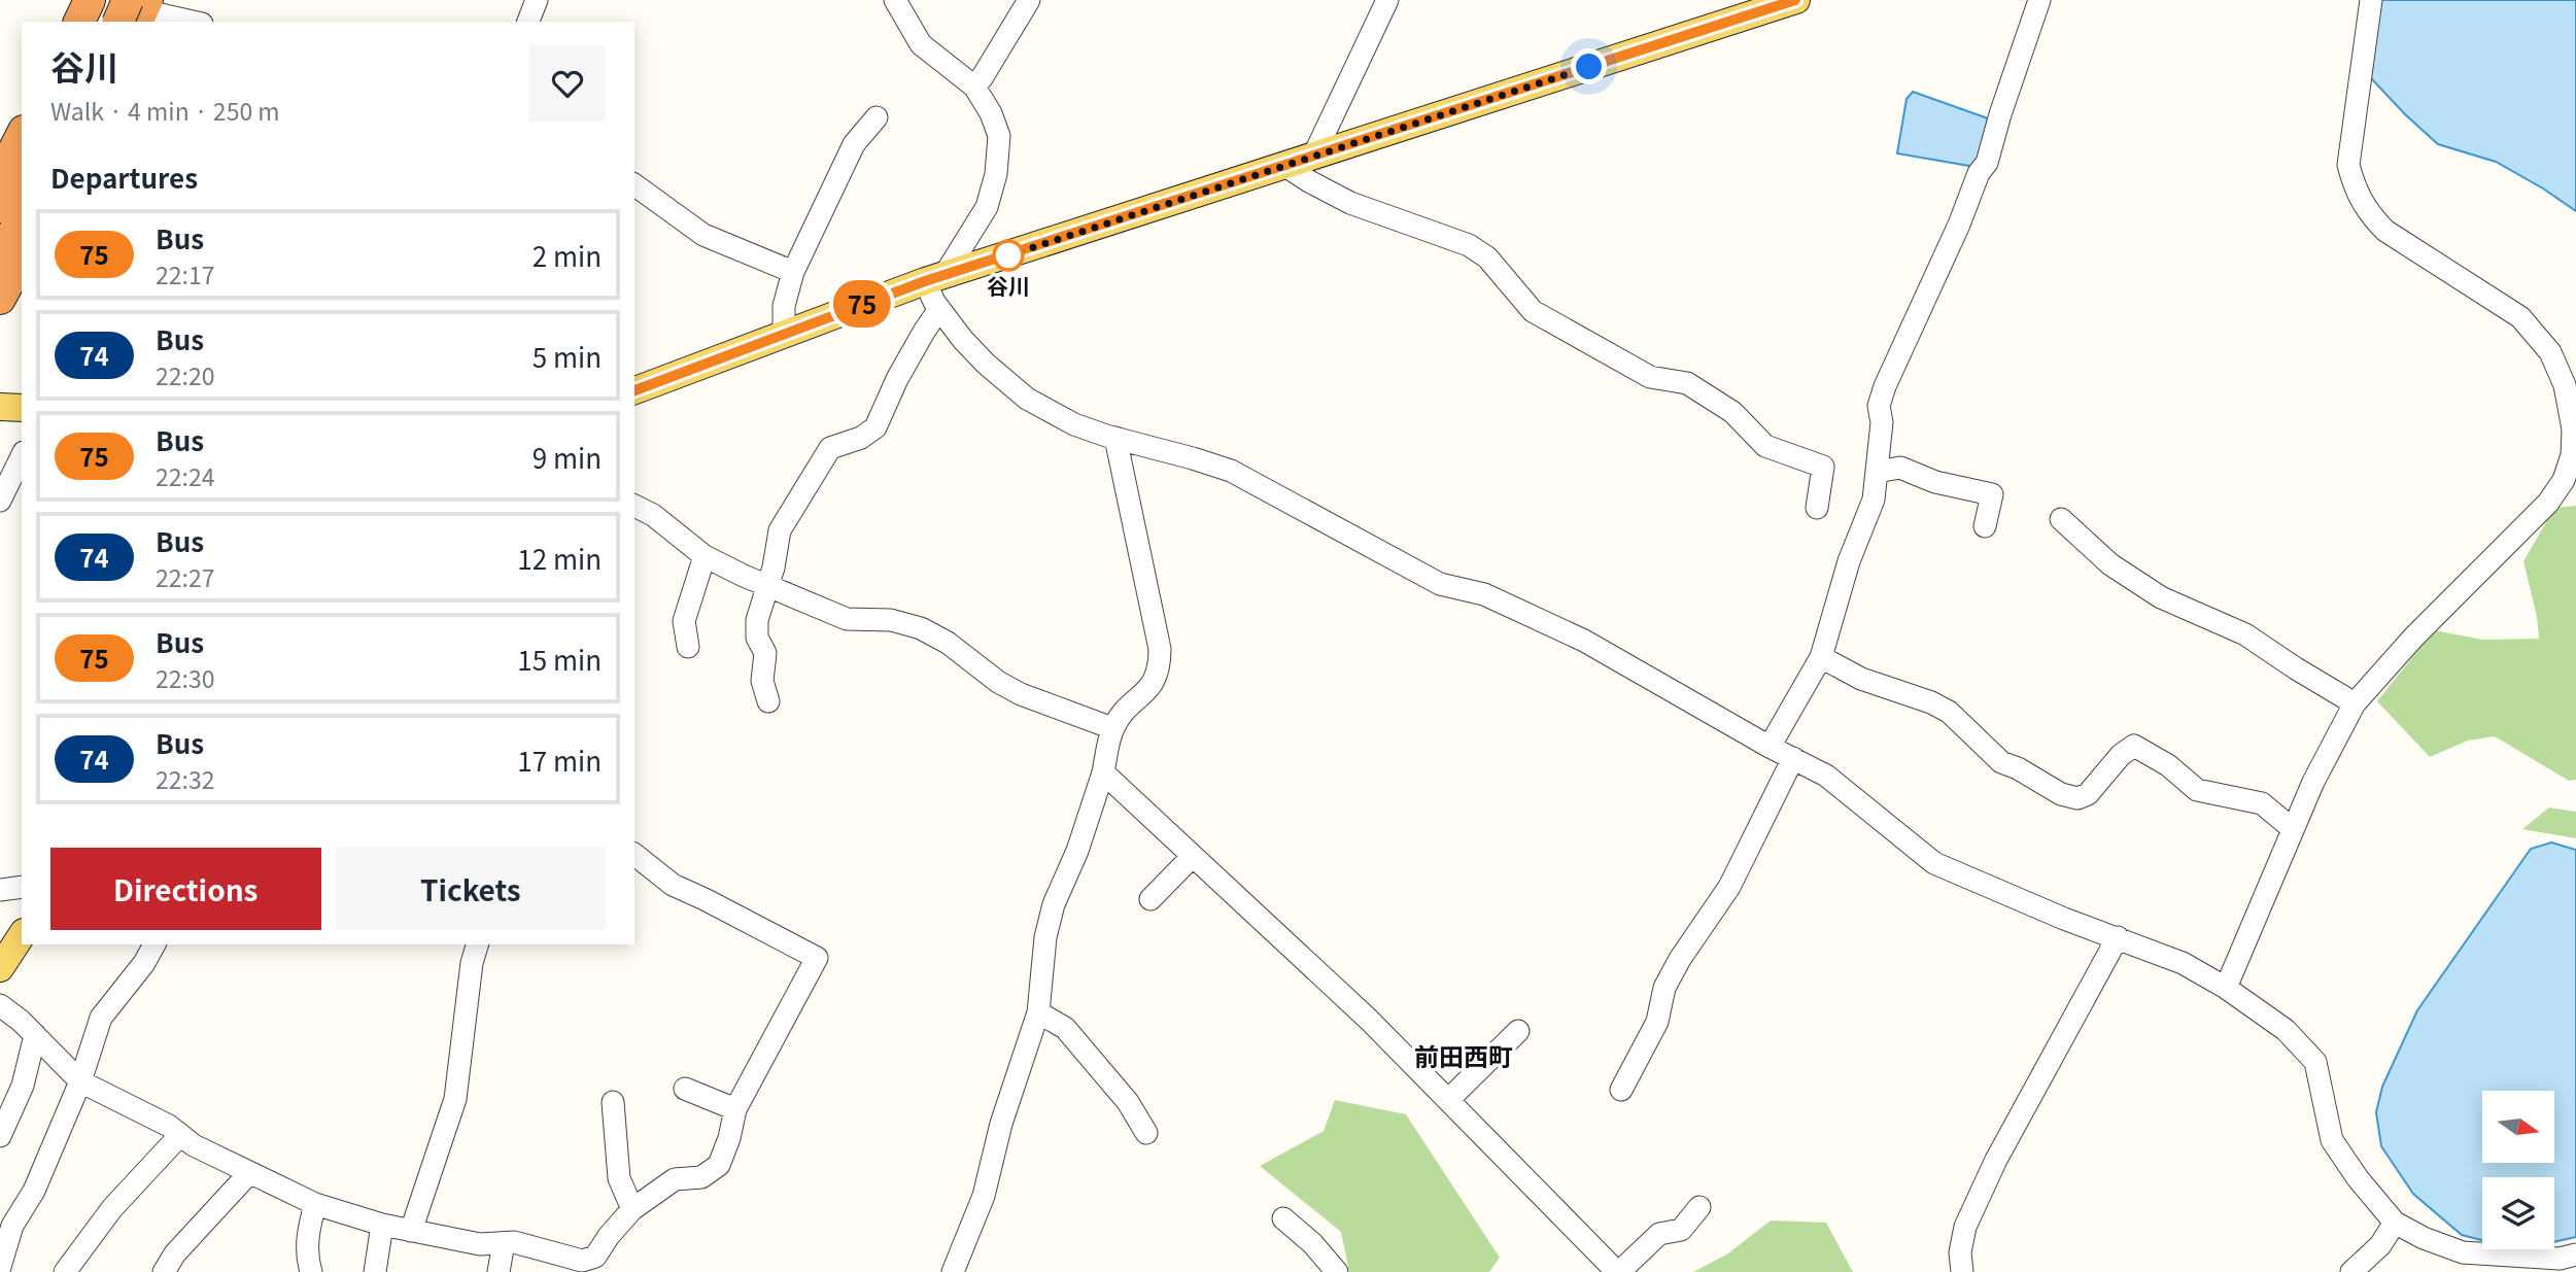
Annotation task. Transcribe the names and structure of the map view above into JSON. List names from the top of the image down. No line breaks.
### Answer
{"districts":["前田西町"],"places":["谷川"],"lines":["bus line 75"],"north":"right","page":{"on_map":"75","heading":[["谷川","Walk · 4 min · 250 m"],"Departures"],"list":[{"mark":"75","name":"Bus","note":"22:17","value":"2 min"},{"mark":"74","name":"Bus","note":"22:20","value":"5 min"},{"mark":"75","name":"Bus","note":"22:24","value":"9 min"},{"mark":"74","name":"Bus","note":"22:27","value":"12 min"},{"mark":"75","name":"Bus","note":"22:30","value":"15 min"},{"mark":"74","name":"Bus","note":"22:32","value":"17 min"}],"buttons":["Directions","Tickets"]}}
